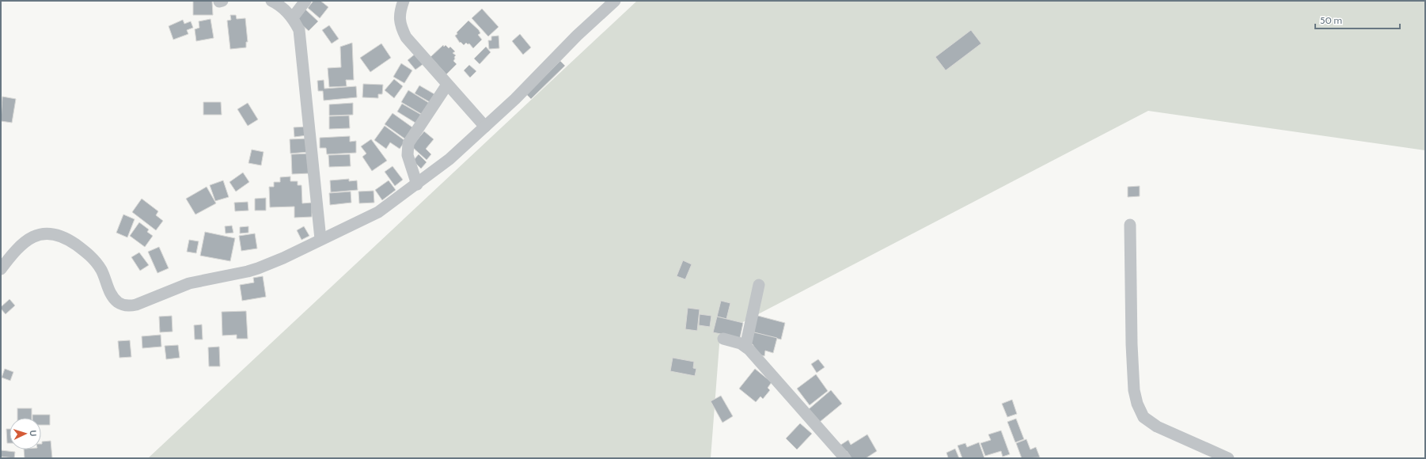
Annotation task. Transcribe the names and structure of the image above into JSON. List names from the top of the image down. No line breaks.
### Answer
{"scale_bar":"50 m","north":"right"}
